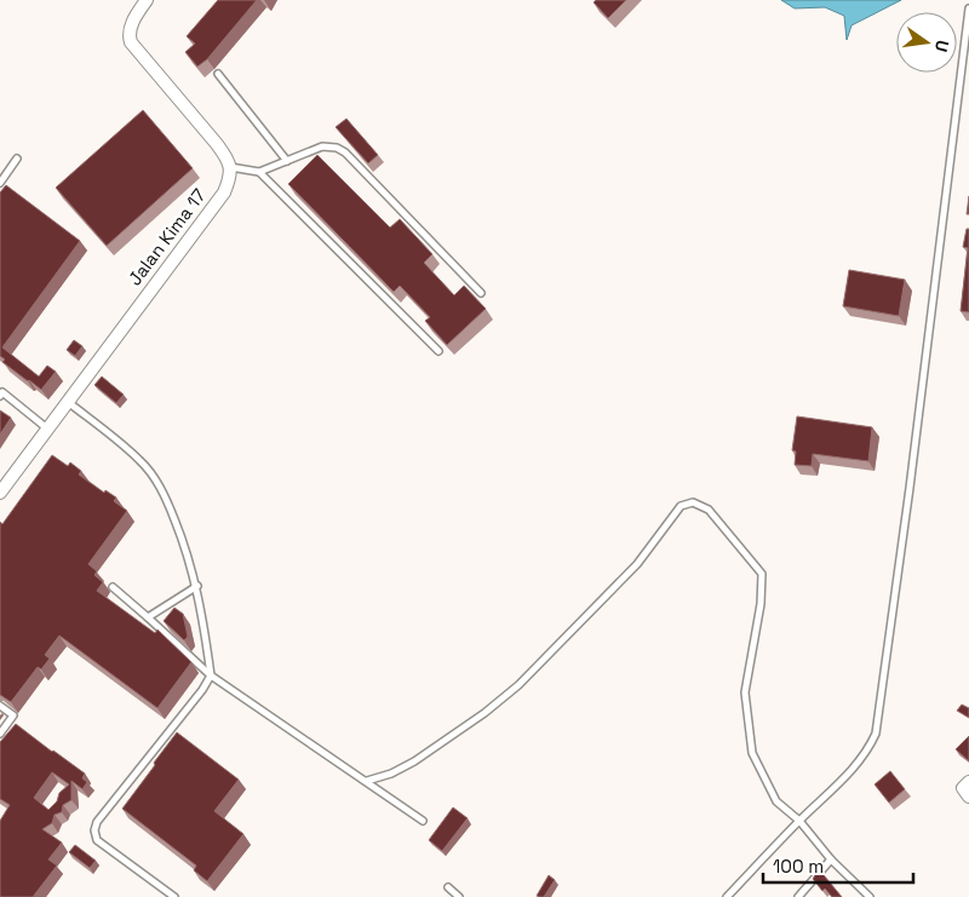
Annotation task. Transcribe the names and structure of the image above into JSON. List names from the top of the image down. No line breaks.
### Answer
{"streets":{"street":["Jalan Kima 17"]},"scale_bar":"100 m","north":"right"}
